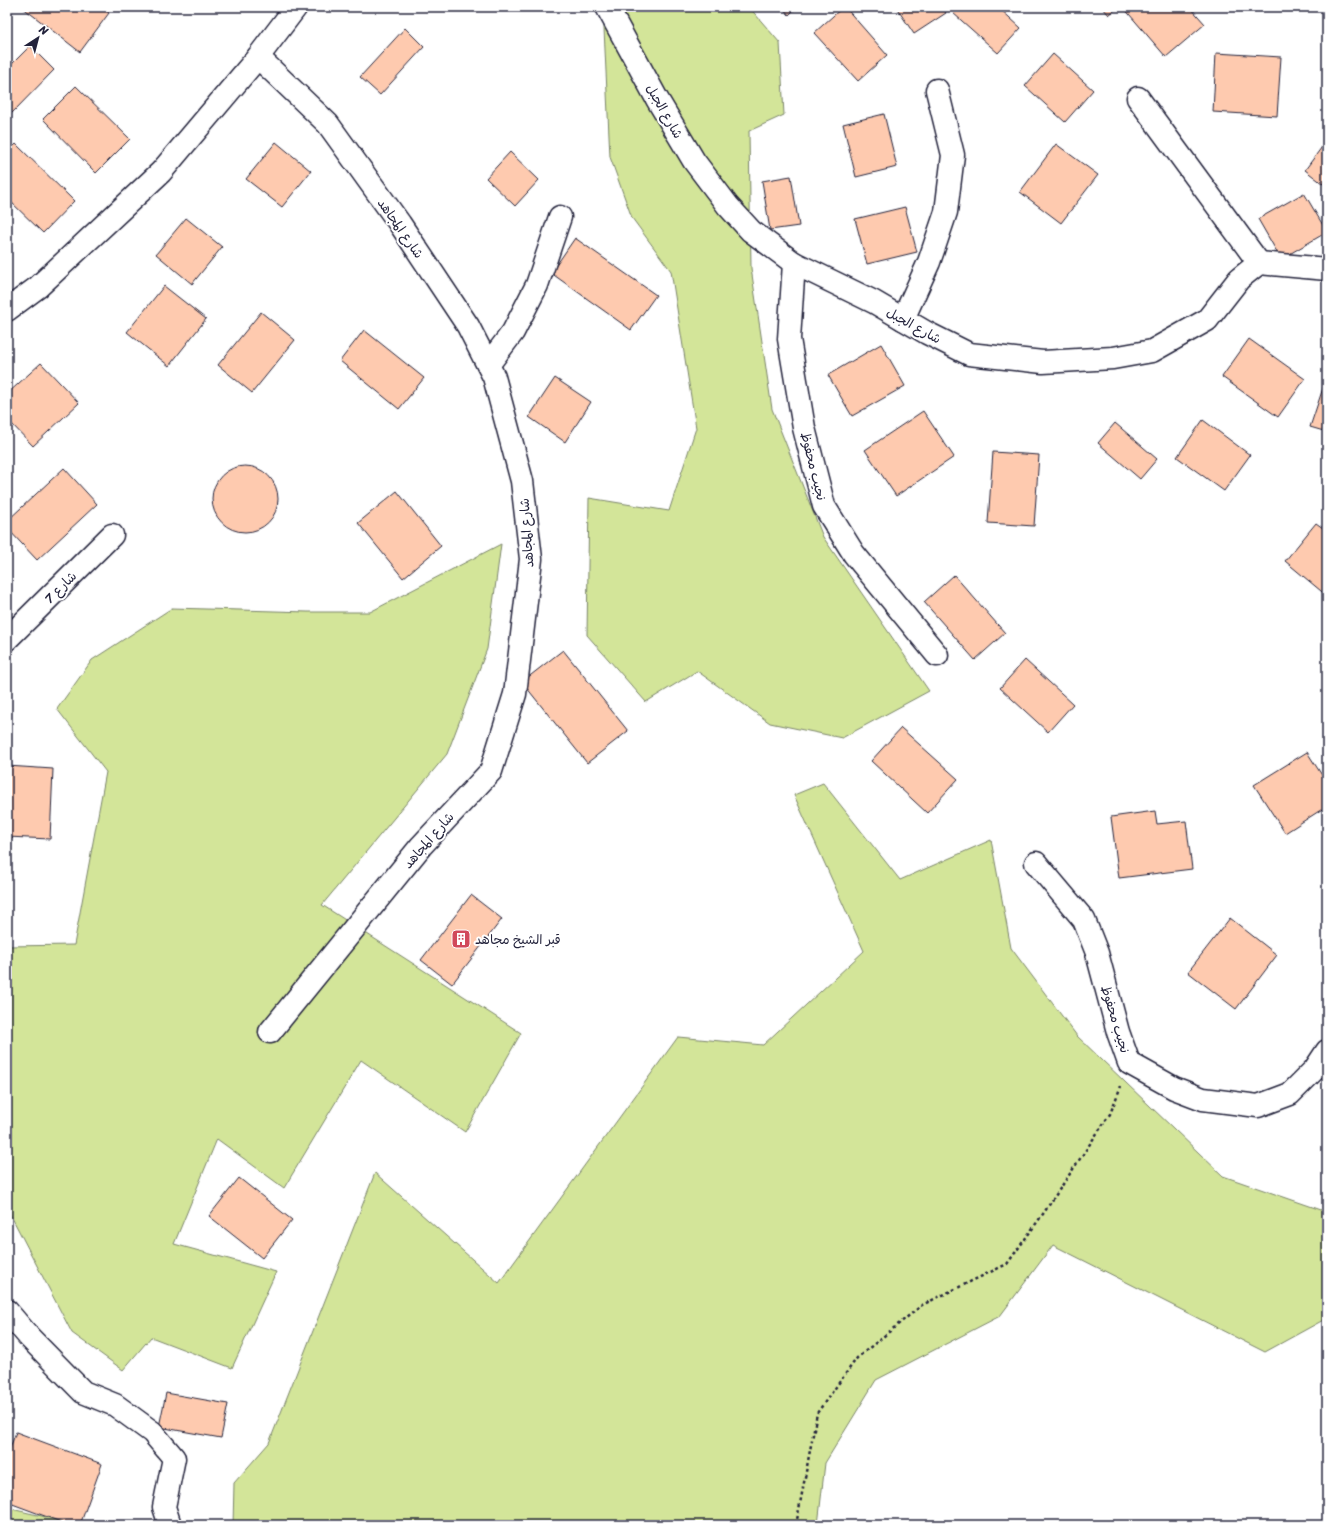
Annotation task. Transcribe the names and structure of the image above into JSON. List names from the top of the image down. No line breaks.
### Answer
{"streets":{"street":["شارع الجبل","شارع المجاهد","نجيب محفوظ","شارع 7"]},"crossings":[["شارع الجبل","نجيب محفوظ"]],"places":{"building":["قبر الشيخ مجاهد"]},"north":"top right"}
